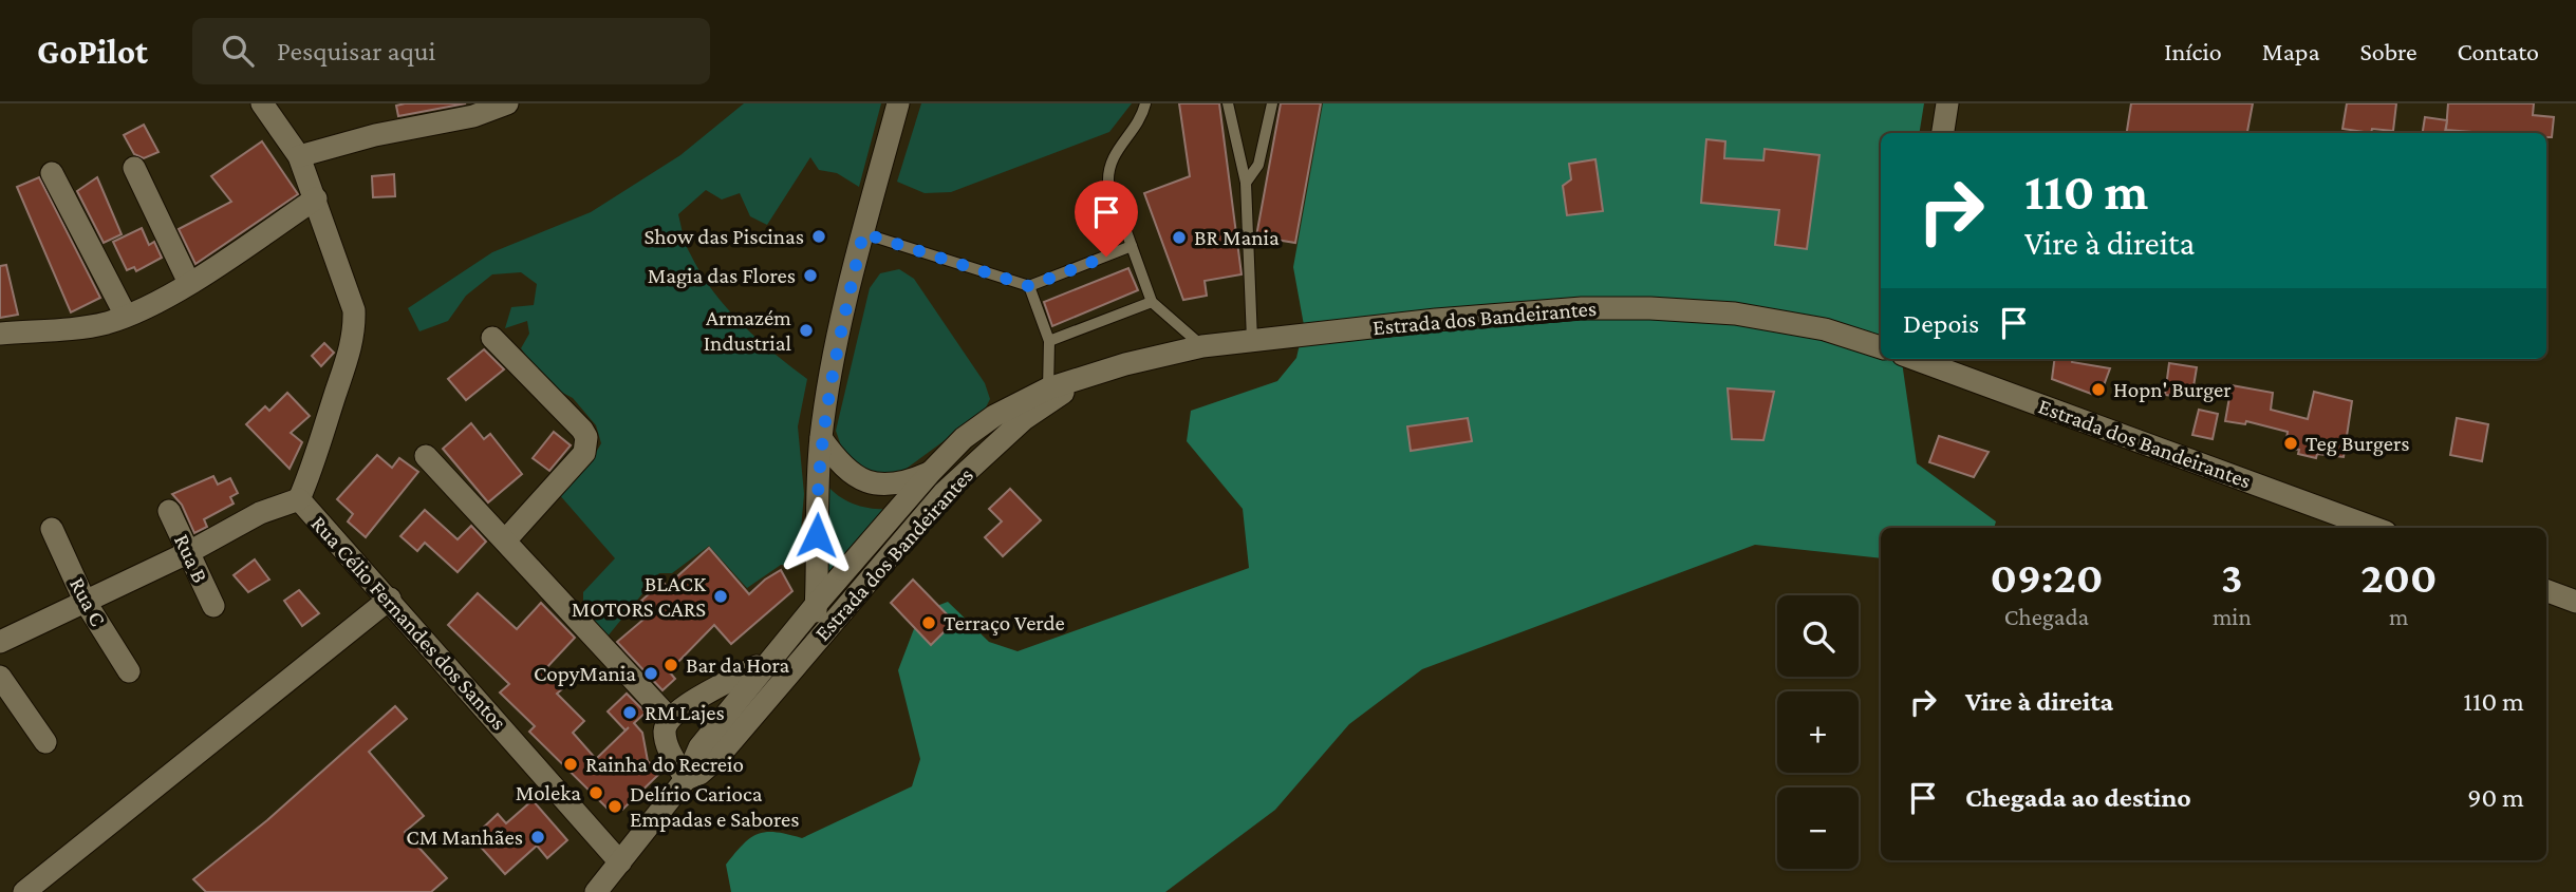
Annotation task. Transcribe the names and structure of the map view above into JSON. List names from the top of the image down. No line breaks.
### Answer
{"streets":{"street":["Estrada dos Bandeirantes","Rua B","Rua C","Rua Célio Fernandes dos Santos"]},"crossings":[["Estrada dos Bandeirantes","Rua Célio Fernandes dos Santos"],["Rua B","Rua Célio Fernandes dos Santos"],["Rua C","Rua Célio Fernandes dos Santos"]],"places":["Show das Piscinas","BR Mania","Magia das Flores","Armazém Industrial","Hopn' Burger","Teg Burgers","BLACK MOTORS CARS","Terraço Verde","Bar da Hora","CopyMania","RM Lajes","Rainha do Recreio","Moleka","Delírio Carioca Empadas e Sabores","CM Manhães"],"page":{"header":"GoPilot","search":"Pesquisar aqui","nav":["Início","Mapa","Sobre","Contato"],"turn":["110 m","Vire à direita"],"then":"Depois","eta":["09:20","Chegada","3","min","200","m"],"map_buttons":["+","−"],"list":[{"name":"Vire à direita","value":"110 m"},{"name":"Chegada ao destino","value":"90 m"}]}}
